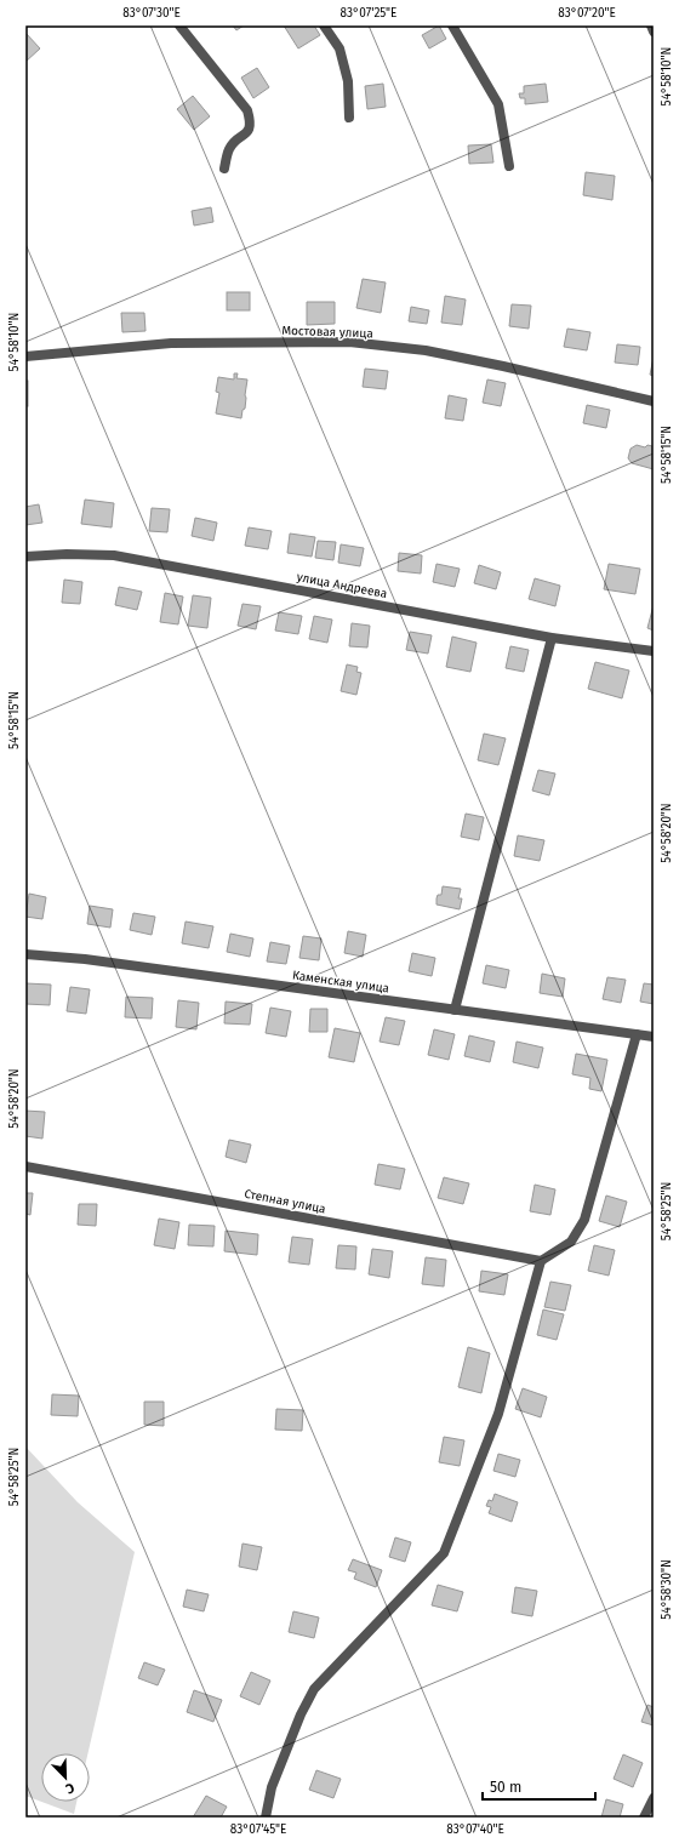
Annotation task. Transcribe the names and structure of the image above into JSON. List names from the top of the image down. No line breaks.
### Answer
{"streets":{"street":["Мостовая улица","улица Андреева","Каменская улица","Степная улица"]},"scale_bar":"50 m","north":"bottom right","coordinates":["83°07'30\"E","83°07'25\"E","83°07'20\"E","54°58'10\"N","54°58'15\"N","54°58'20\"N","54°58'25\"N","54°58'30\"N","83°07'45\"E","83°07'40\"E"]}
